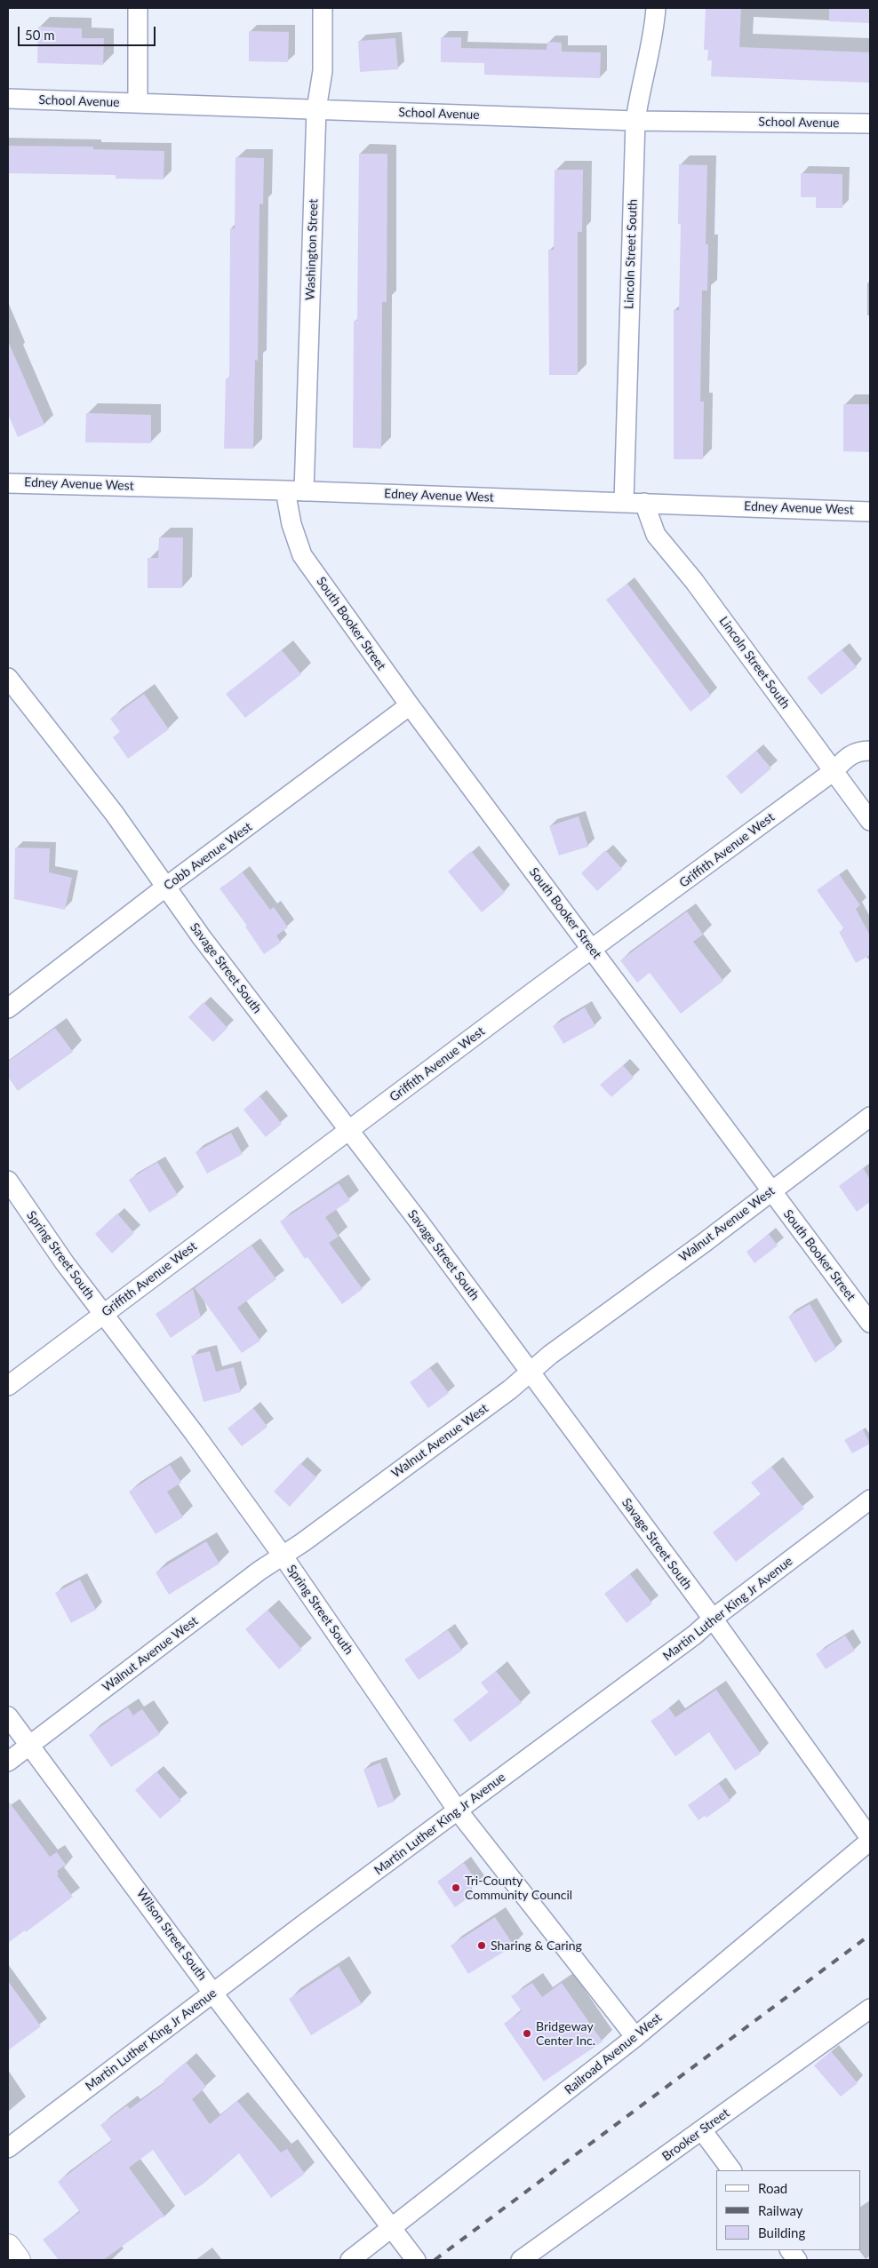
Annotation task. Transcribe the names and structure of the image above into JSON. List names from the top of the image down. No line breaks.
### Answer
{"streets":{"street":["School Avenue","Washington Street","Lincoln Street South","Edney Avenue West","South Booker Street","Griffith Avenue West","Cobb Avenue West","Savage Street South","Walnut Avenue West","Spring Street South","Martin Luther King Jr Avenue","Wilson Street South","Railroad Avenue West","Brooker Street"]},"crossings":[["School Avenue","Washington Street"],["School Avenue","Lincoln Street South"],["Washington Street","Edney Avenue West"],["Washington Street","South Booker Street"],["Lincoln Street South","Edney Avenue West"],["Lincoln Street South","Griffith Avenue West"],["Edney Avenue West","South Booker Street"],["South Booker Street","Griffith Avenue West"],["South Booker Street","Cobb Avenue West"],["South Booker Street","Walnut Avenue West"],["Griffith Avenue West","Savage Street South"],["Griffith Avenue West","Spring Street South"],["Cobb Avenue West","Savage Street South"],["Savage Street South","Walnut Avenue West"],["Savage Street South","Martin Luther King Jr Avenue"],["Savage Street South","Railroad Avenue West"],["Walnut Avenue West","Spring Street South"],["Walnut Avenue West","Wilson Street South"],["Spring Street South","Martin Luther King Jr Avenue"],["Spring Street South","Railroad Avenue West"],["Martin Luther King Jr Avenue","Wilson Street South"],["Wilson Street South","Railroad Avenue West"]],"places":["Tri-County Community Council","Sharing & Caring","Bridgeway Center Inc."],"legend":["Road","Railway","Building"],"scale_bar":"50 m"}
